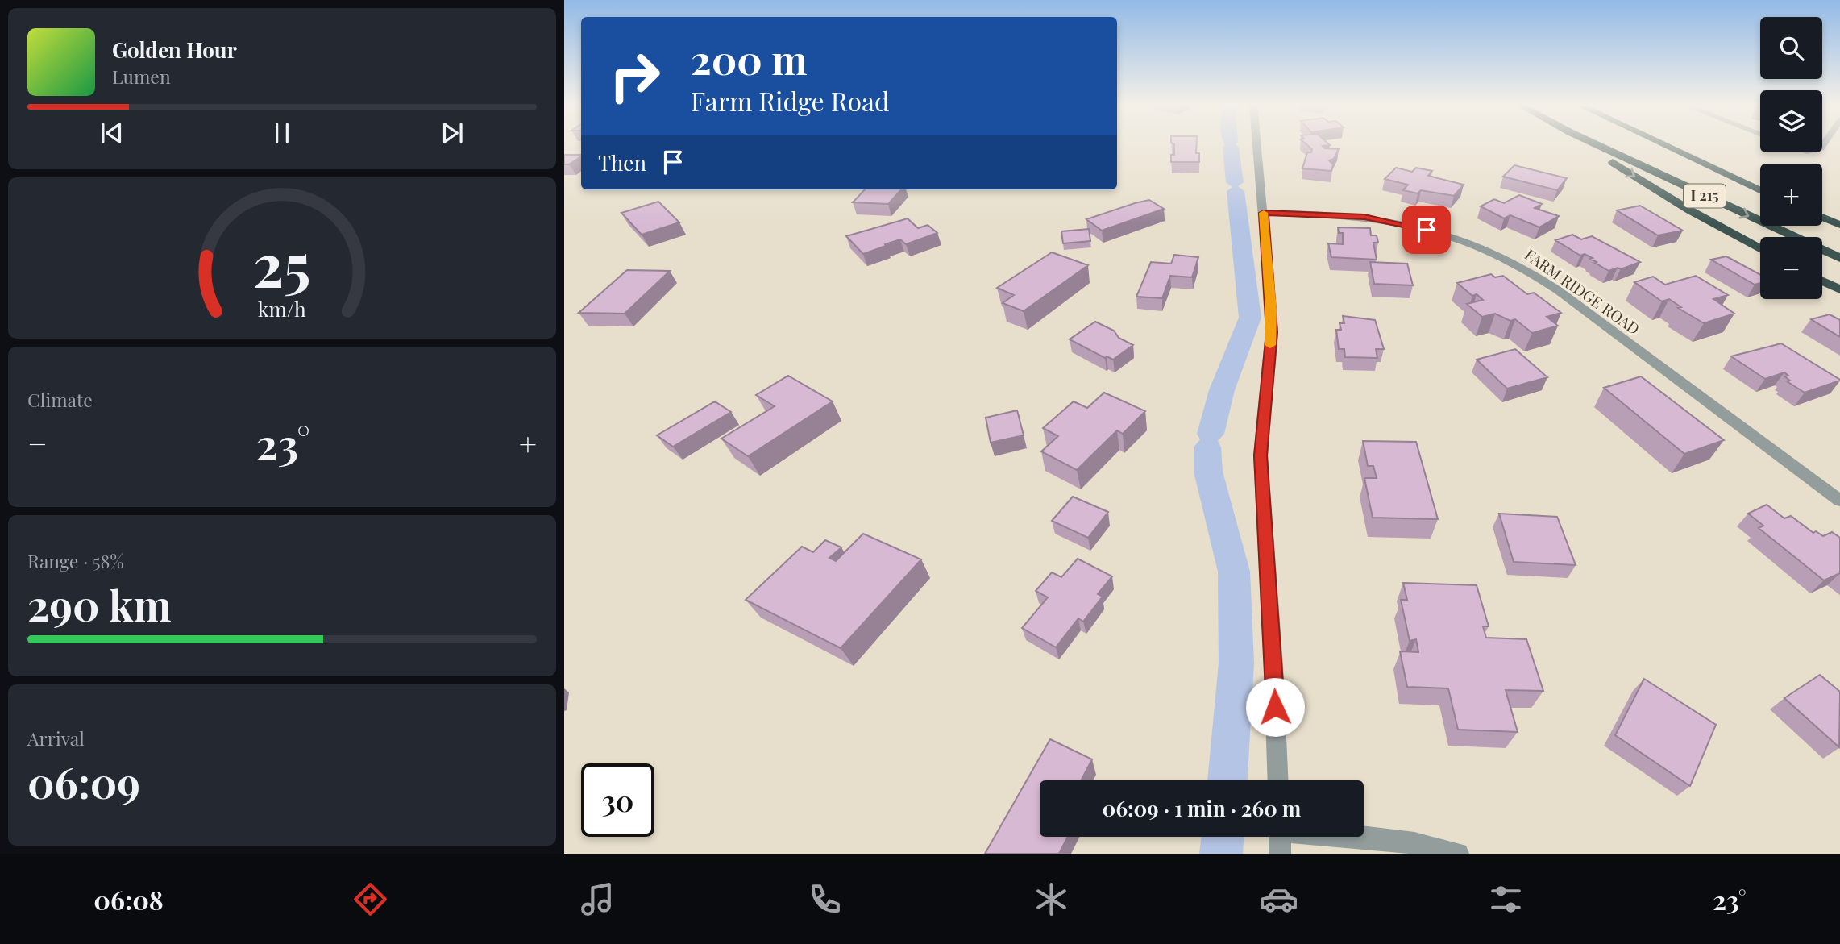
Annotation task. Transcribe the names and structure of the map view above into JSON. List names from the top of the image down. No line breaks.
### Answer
{"streets":{"highway":["I 215"],"street":["FARM RIDGE ROAD"]},"page":{"map_buttons":["+","−"],"turn":["200 m","Farm Ridge Road"],"song":["Golden Hour","Lumen"],"then":"Then","tile":["Climate",["Range · 58%","290 km"],["Arrival","06:09"]],"heat":["−","23°","+"],"limit":"30","trip":"06:09 · 1 min · 260 m","tabs":["06:08","23°"],"gauge":["25","km/h"]}}
